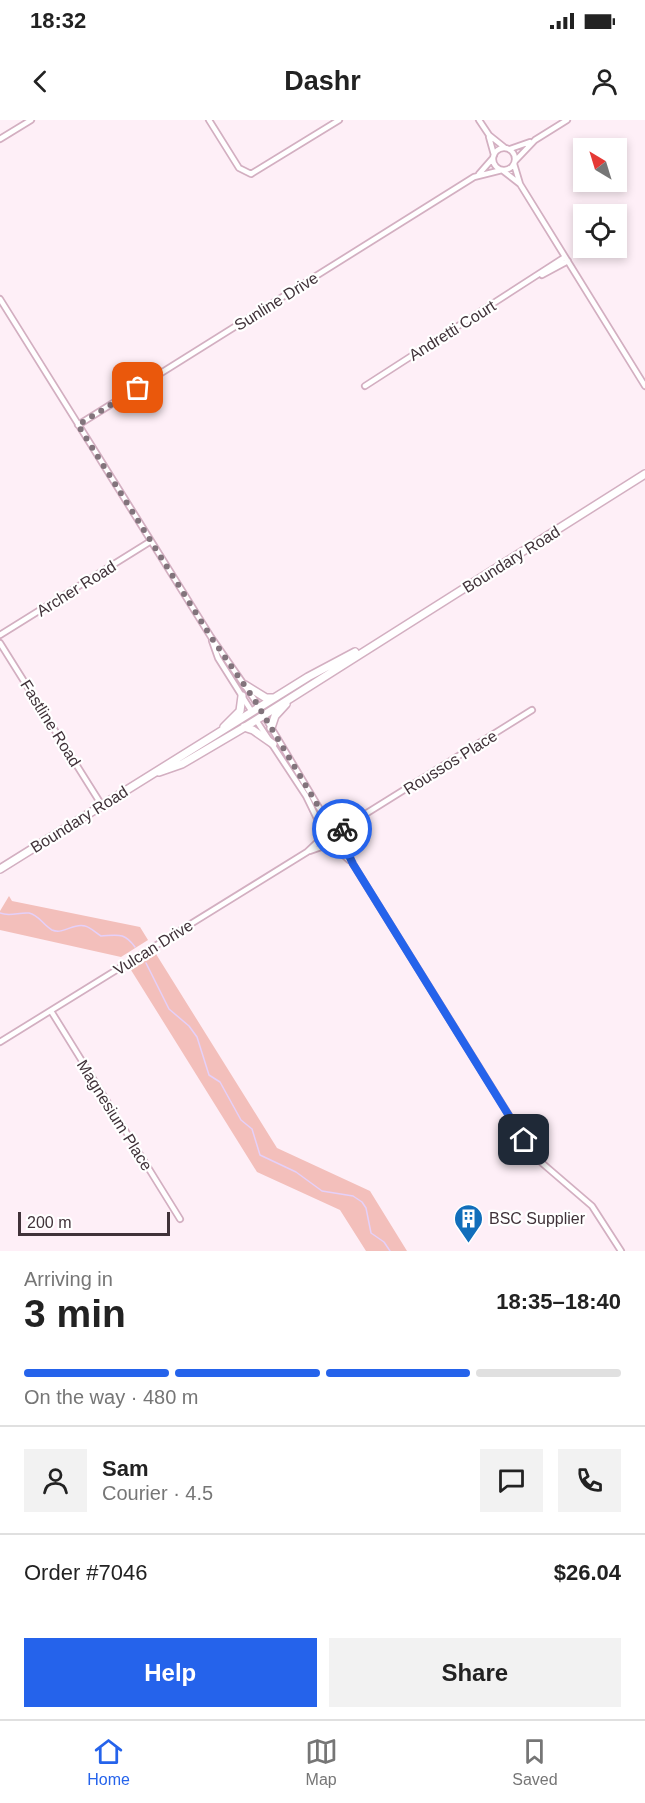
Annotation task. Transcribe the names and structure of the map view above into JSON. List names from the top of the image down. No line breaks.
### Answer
{"streets":{"main road":["Boundary Road"],"street":["Sunline Drive","Andretti Court","Archer Road","Fastline Road","Roussos Place","Vulcan Drive","Magnesium Place"]},"crossings":[["Boundary Road","Fastline Road"],["Roussos Place","Vulcan Drive"],["Vulcan Drive","Magnesium Place"]],"places":{"building":["BSC Supplier"]},"scale_bar":"200 m","north":"top left","page":{"status":"18:32","header":"Dashr","scale":"200 m","heading":["3 min","Arriving in","18:35–18:40"],"panel":["Sam","Courier · 4.5","Order #7046","$26.04"],"bar":"On the way · 480 m","buttons":["Help","Share"],"tabs":["Home","Map","Saved"]}}
